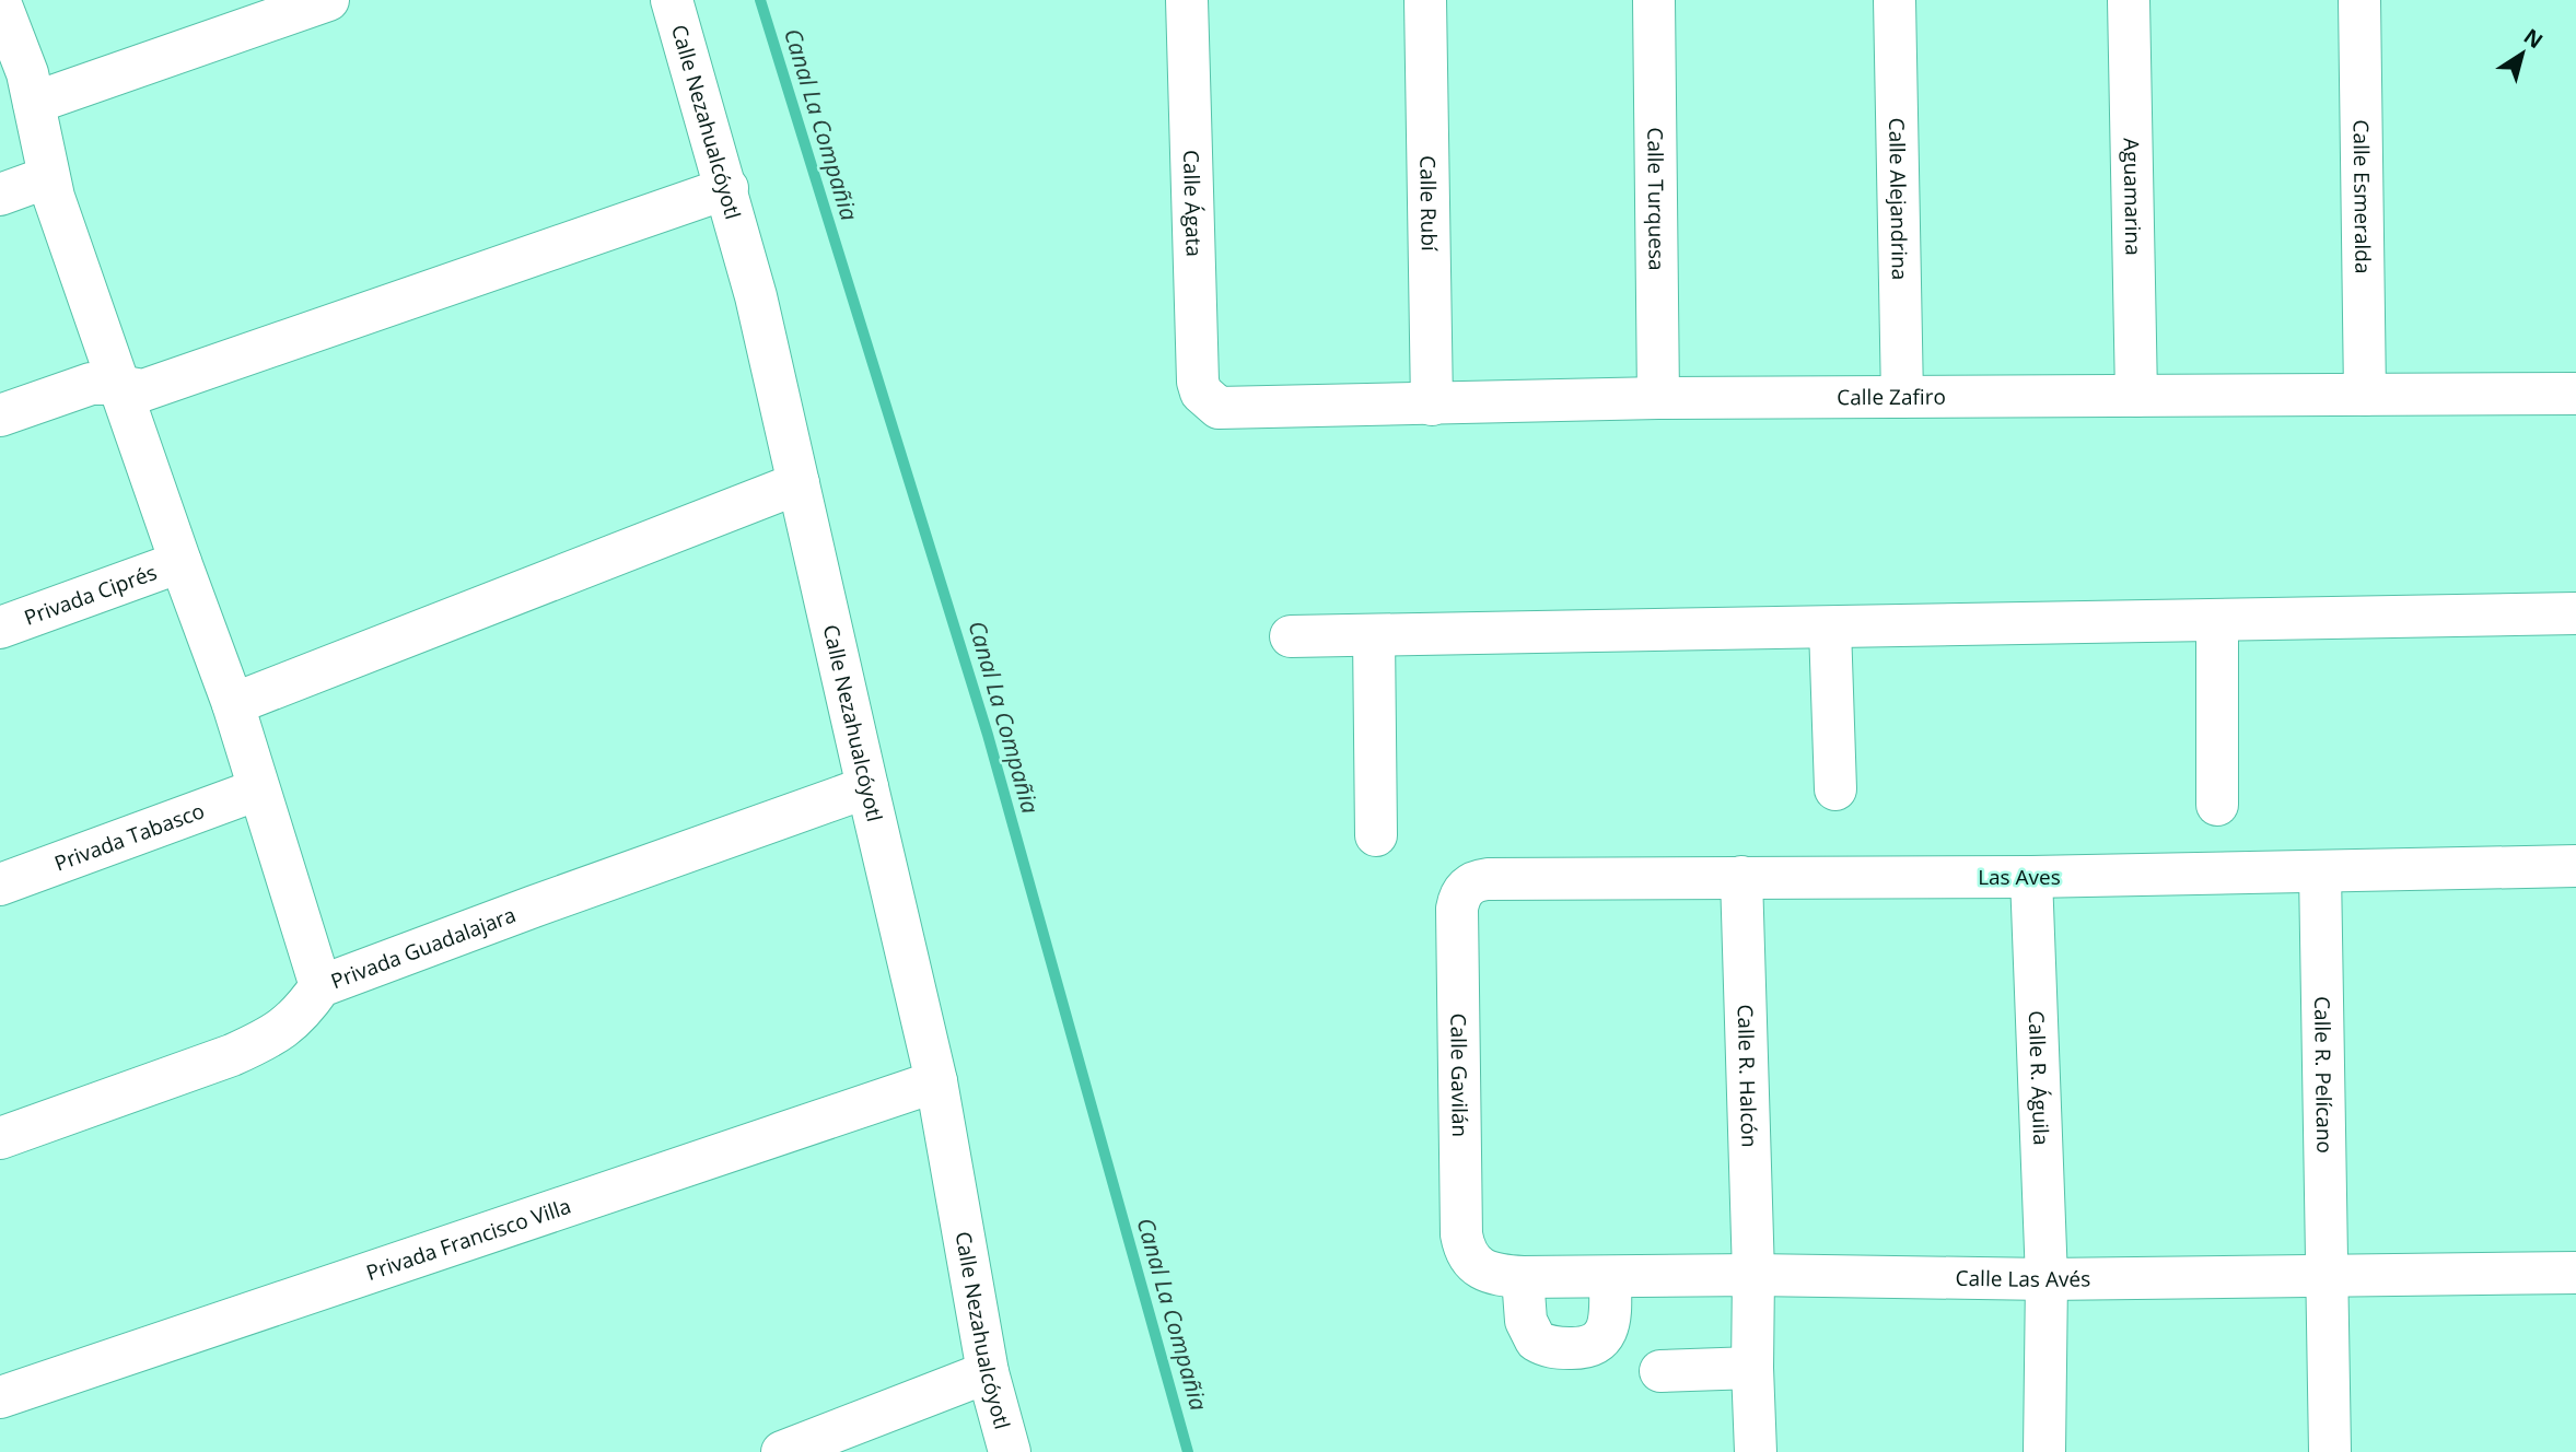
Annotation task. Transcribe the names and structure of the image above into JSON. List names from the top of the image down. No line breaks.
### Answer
{"streets":{"street":["Calle Nezahualcóyotl","Calle Esmeralda","Calle Alejandrina","Aguamarina","Calle Turquesa","Calle Ágata","Calle Rubí","Calle Zafiro","Privada Ciprés","Privada Tabasco","Las Aves","Privada Guadalajara","Calle R. Pelícano","Calle Gavilán","Calle R. Halcón","Calle R. Águila","Privada Francisco Villa","Calle Las Avés"]},"crossings":[["Calle Nezahualcóyotl","Privada Guadalajara"],["Calle Nezahualcóyotl","Privada Francisco Villa"],["Calle Esmeralda","Calle Zafiro"],["Calle Alejandrina","Calle Zafiro"],["Aguamarina","Calle Zafiro"],["Calle Turquesa","Calle Zafiro"],["Calle Ágata","Calle Zafiro"],["Calle Rubí","Calle Zafiro"],["Las Aves","Calle R. Pelícano"],["Las Aves","Calle Gavilán"],["Las Aves","Calle R. Halcón"],["Las Aves","Calle R. Águila"],["Calle R. Pelícano","Calle Las Avés"],["Calle Gavilán","Calle Las Avés"],["Calle R. Halcón","Calle Las Avés"],["Calle R. Águila","Calle Las Avés"]],"water":["Canal La Compañia"],"north":"top right"}
